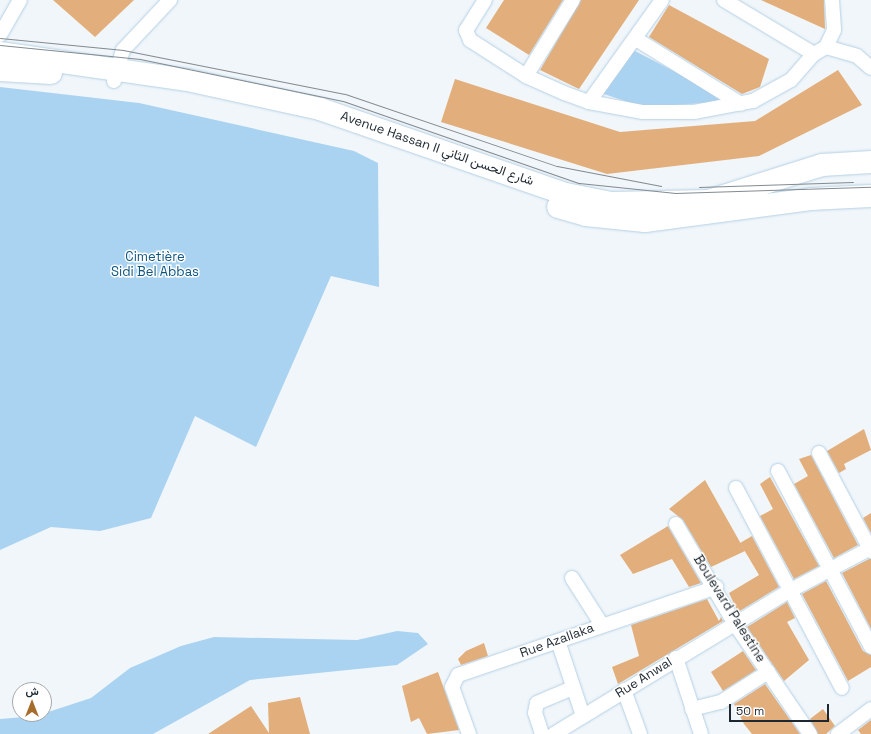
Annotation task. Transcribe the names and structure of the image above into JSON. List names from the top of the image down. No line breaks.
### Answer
{"streets":{"highway":["Avenue Hassan II شارع الحسن الثاني"],"street":["Boulevard Palestine","Rue Azallaka","Rue Anwal"]},"crossings":[["Boulevard Palestine","Rue Azallaka"],["Boulevard Palestine","Rue Anwal"]],"parks":["Cimetière Sidi Bel Abbas"],"scale_bar":"50 m","north":"top"}
